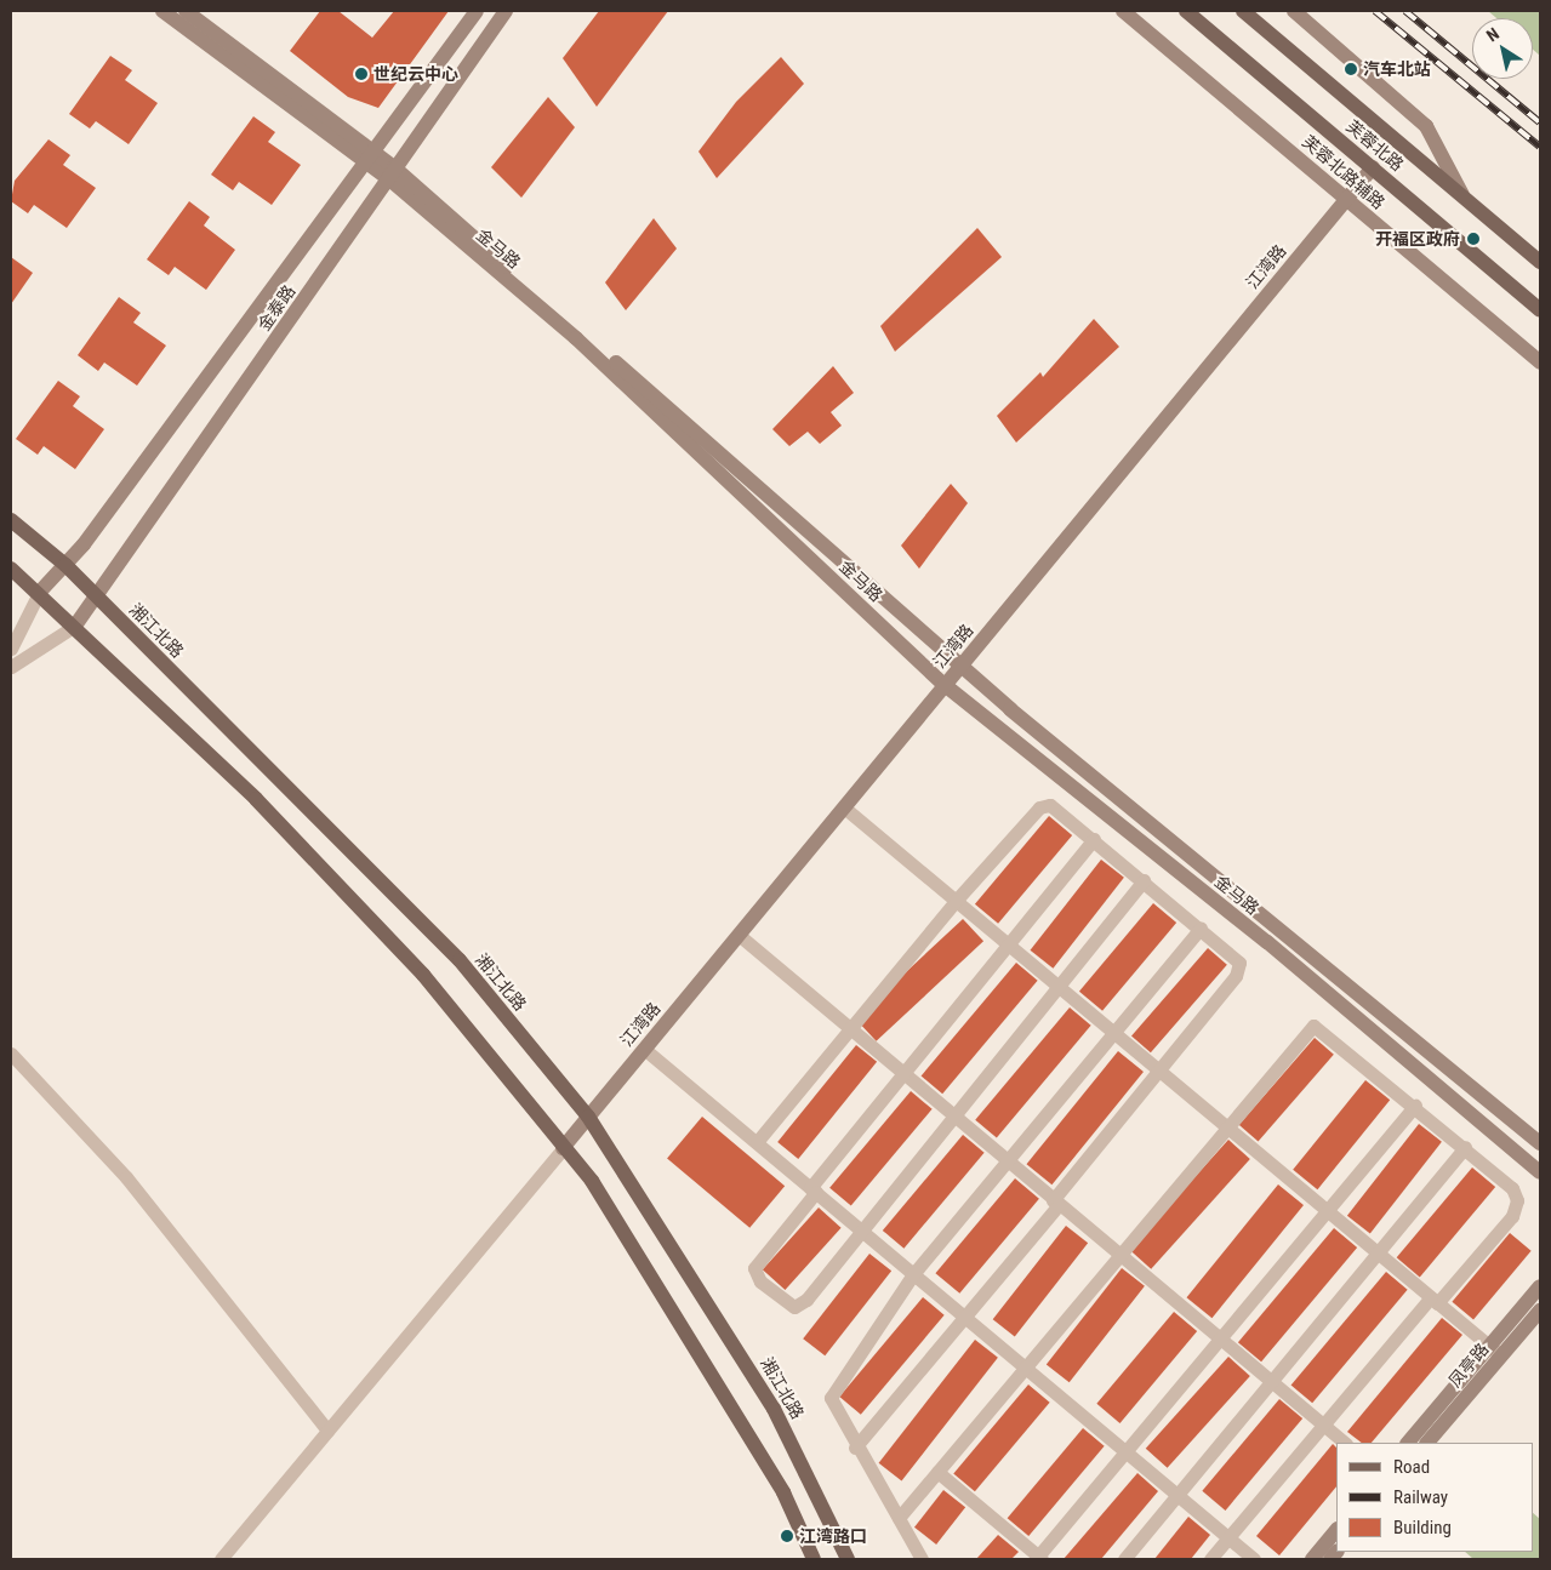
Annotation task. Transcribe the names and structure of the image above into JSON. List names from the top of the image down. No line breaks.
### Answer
{"streets":{"main road":["芙蓉北路","湘江北路"],"street":["芙蓉北路辅路","金马路","江湾路","金泰路","凤亭路"]},"crossings":[["芙蓉北路","江湾路"],["芙蓉北路辅路","江湾路"],["金马路","江湾路"],["金马路","金泰路"],["江湾路","湘江北路"],["金泰路","湘江北路"]],"places":["汽车北站","世纪云中心","开福区政府","江湾路口"],"legend":["Road","Railway","Building"],"north":"top left"}
